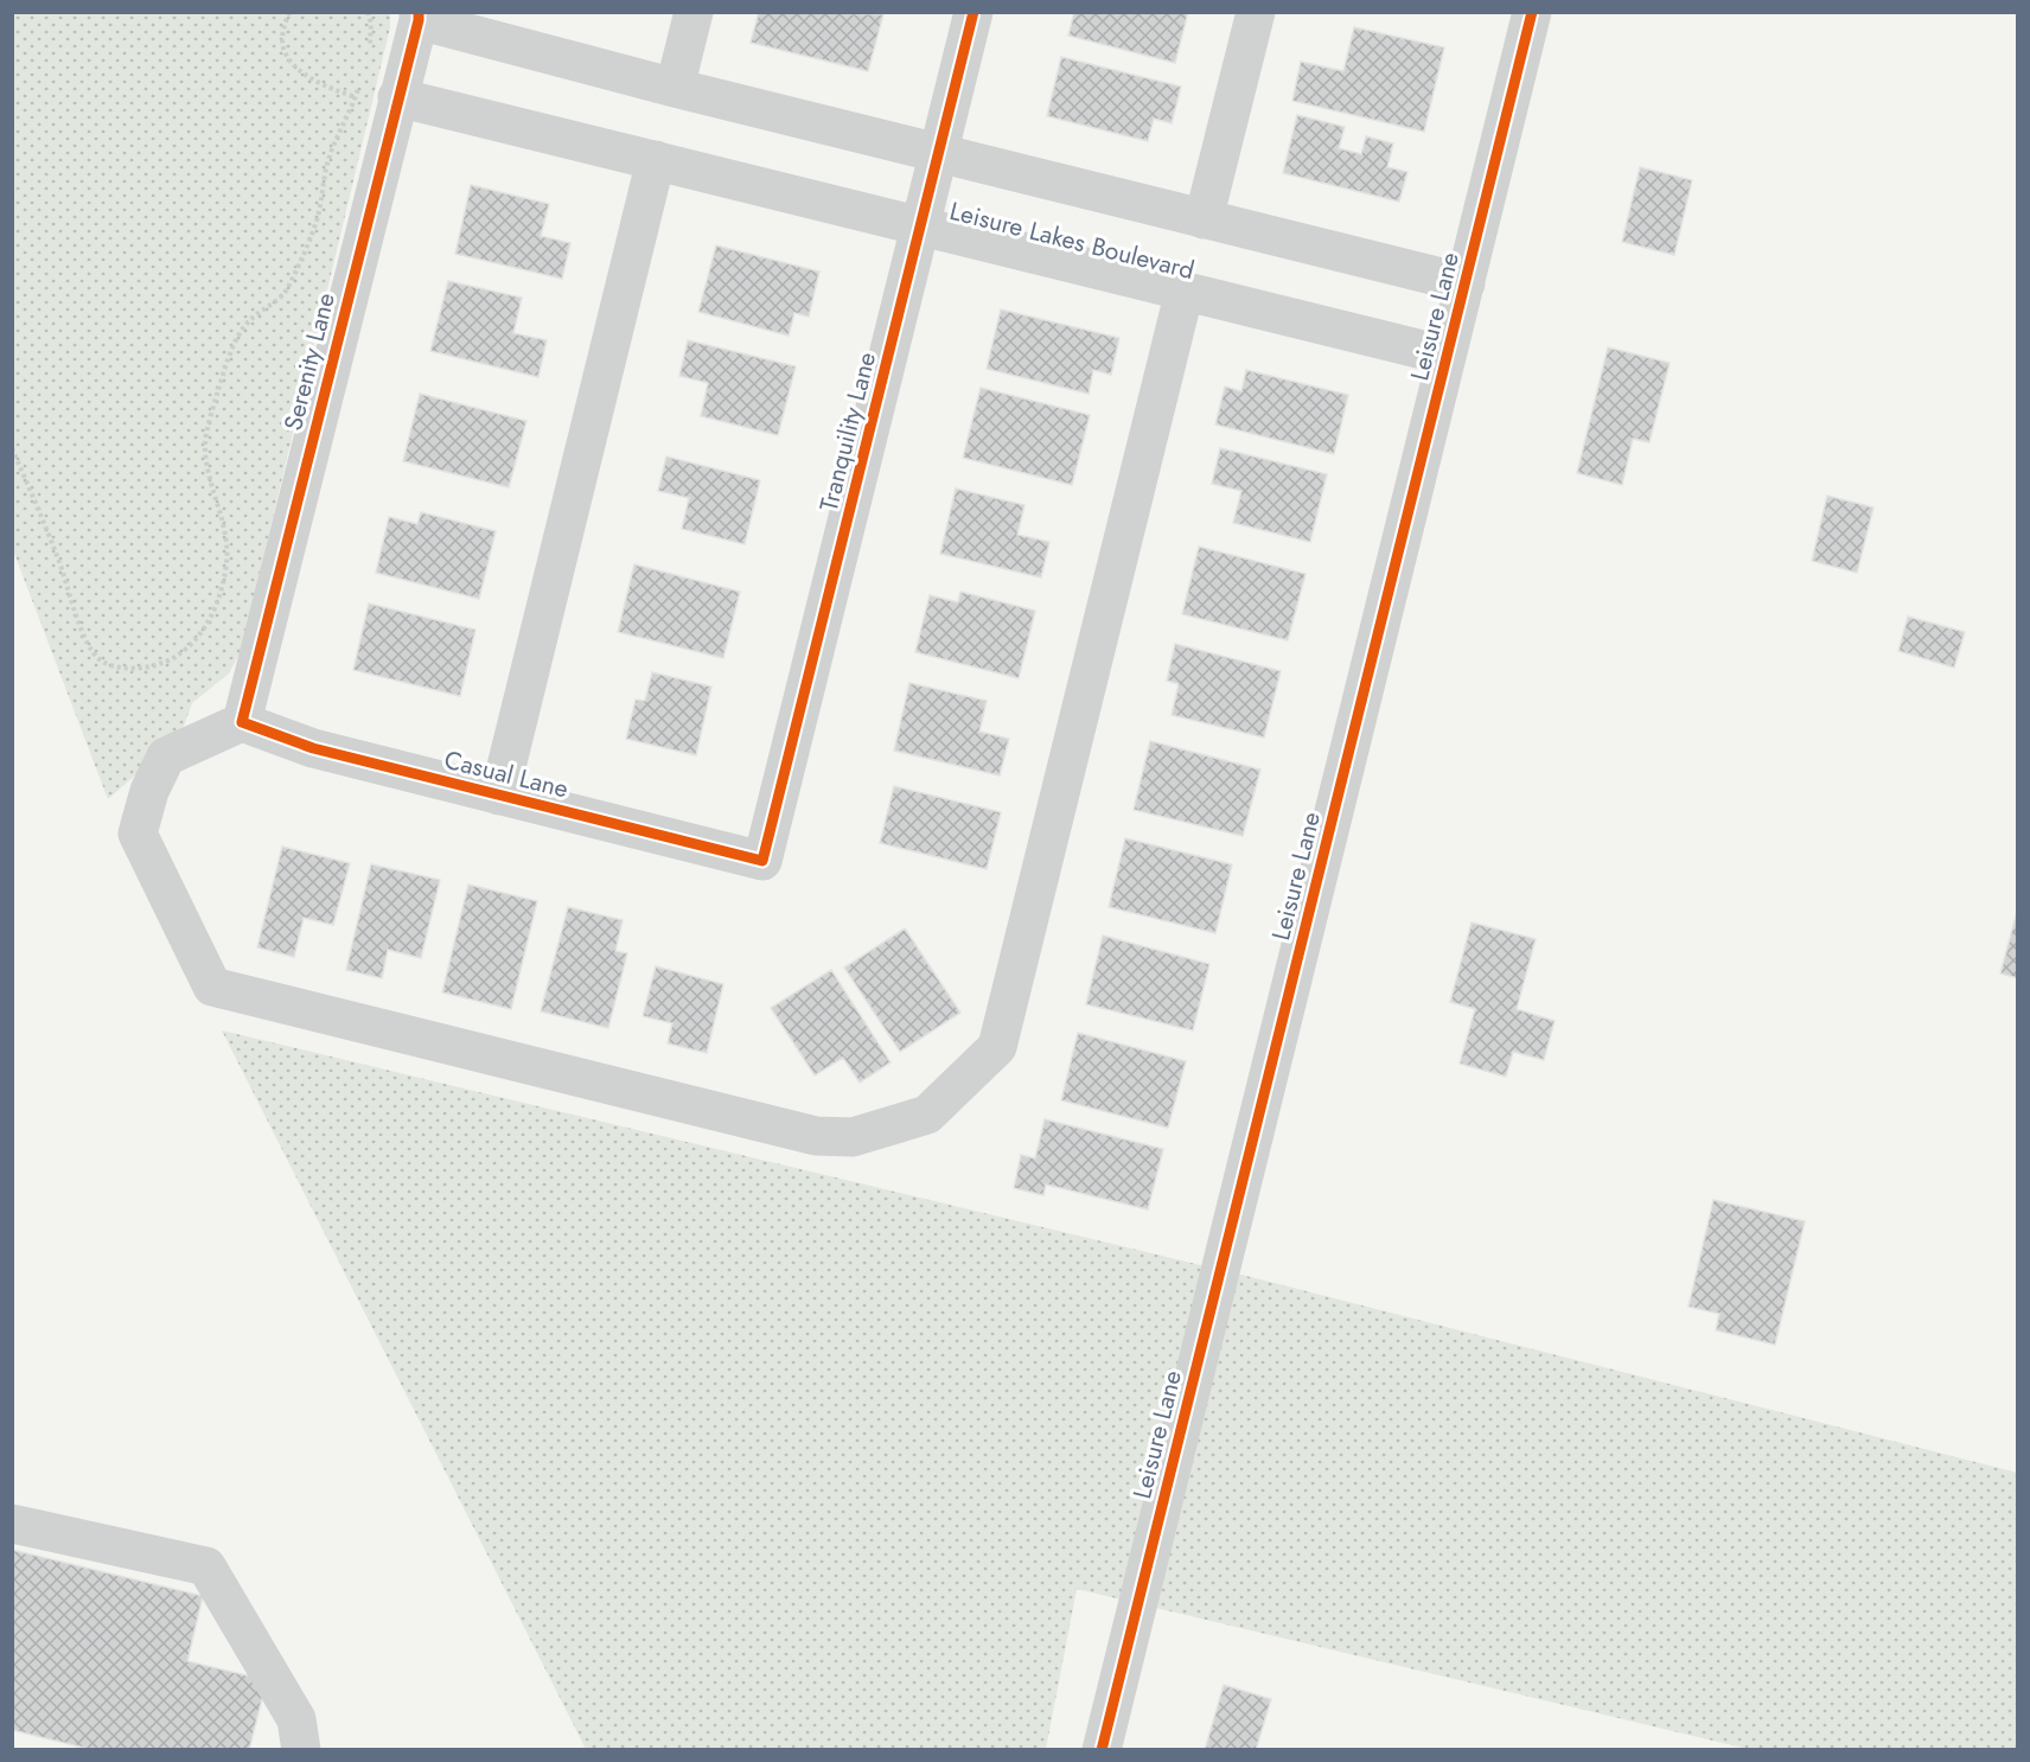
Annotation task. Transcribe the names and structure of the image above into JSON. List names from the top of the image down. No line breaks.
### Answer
{"streets":{"street":["Leisure Lakes Boulevard","Leisure Lane","Serenity Lane","Tranquility Lane","Casual Lane"]},"crossings":[["Leisure Lakes Boulevard","Leisure Lane"],["Leisure Lakes Boulevard","Serenity Lane"],["Leisure Lakes Boulevard","Tranquility Lane"],["Serenity Lane","Casual Lane"],["Tranquility Lane","Casual Lane"]]}
